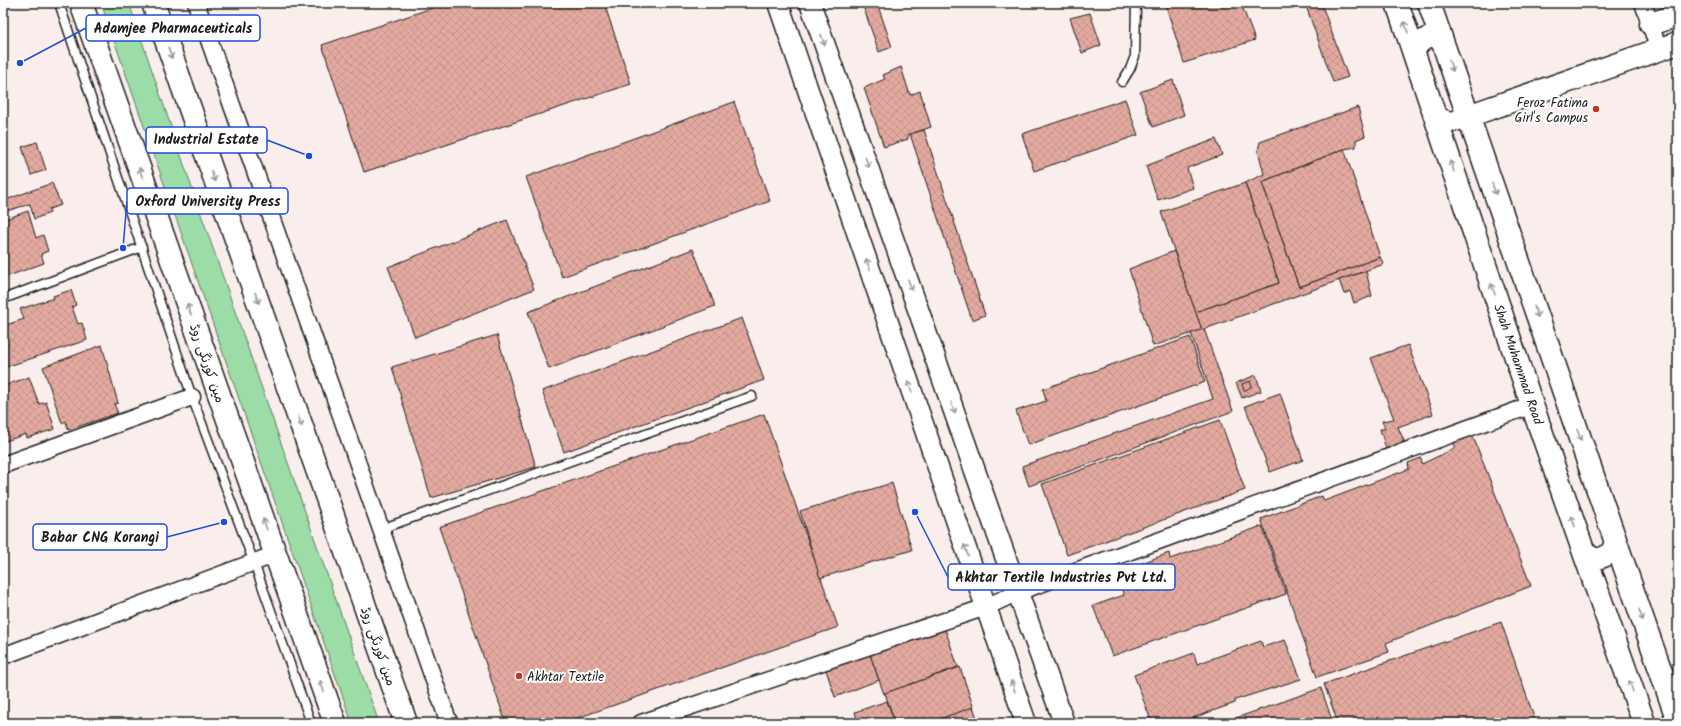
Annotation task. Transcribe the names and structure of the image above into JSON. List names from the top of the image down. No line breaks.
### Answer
{"streets":{"main road":["مین کورنگی روڈ","Shah Muhammad Road"]},"places":["Adamjee Pharmaceuticals","Feroz Fatima Girl's Campus","Industrial Estate","Oxford University Press","Akhtar Textile Industries Pvt Ltd.","Babar CNG Korangi","Akhtar Textile"]}
